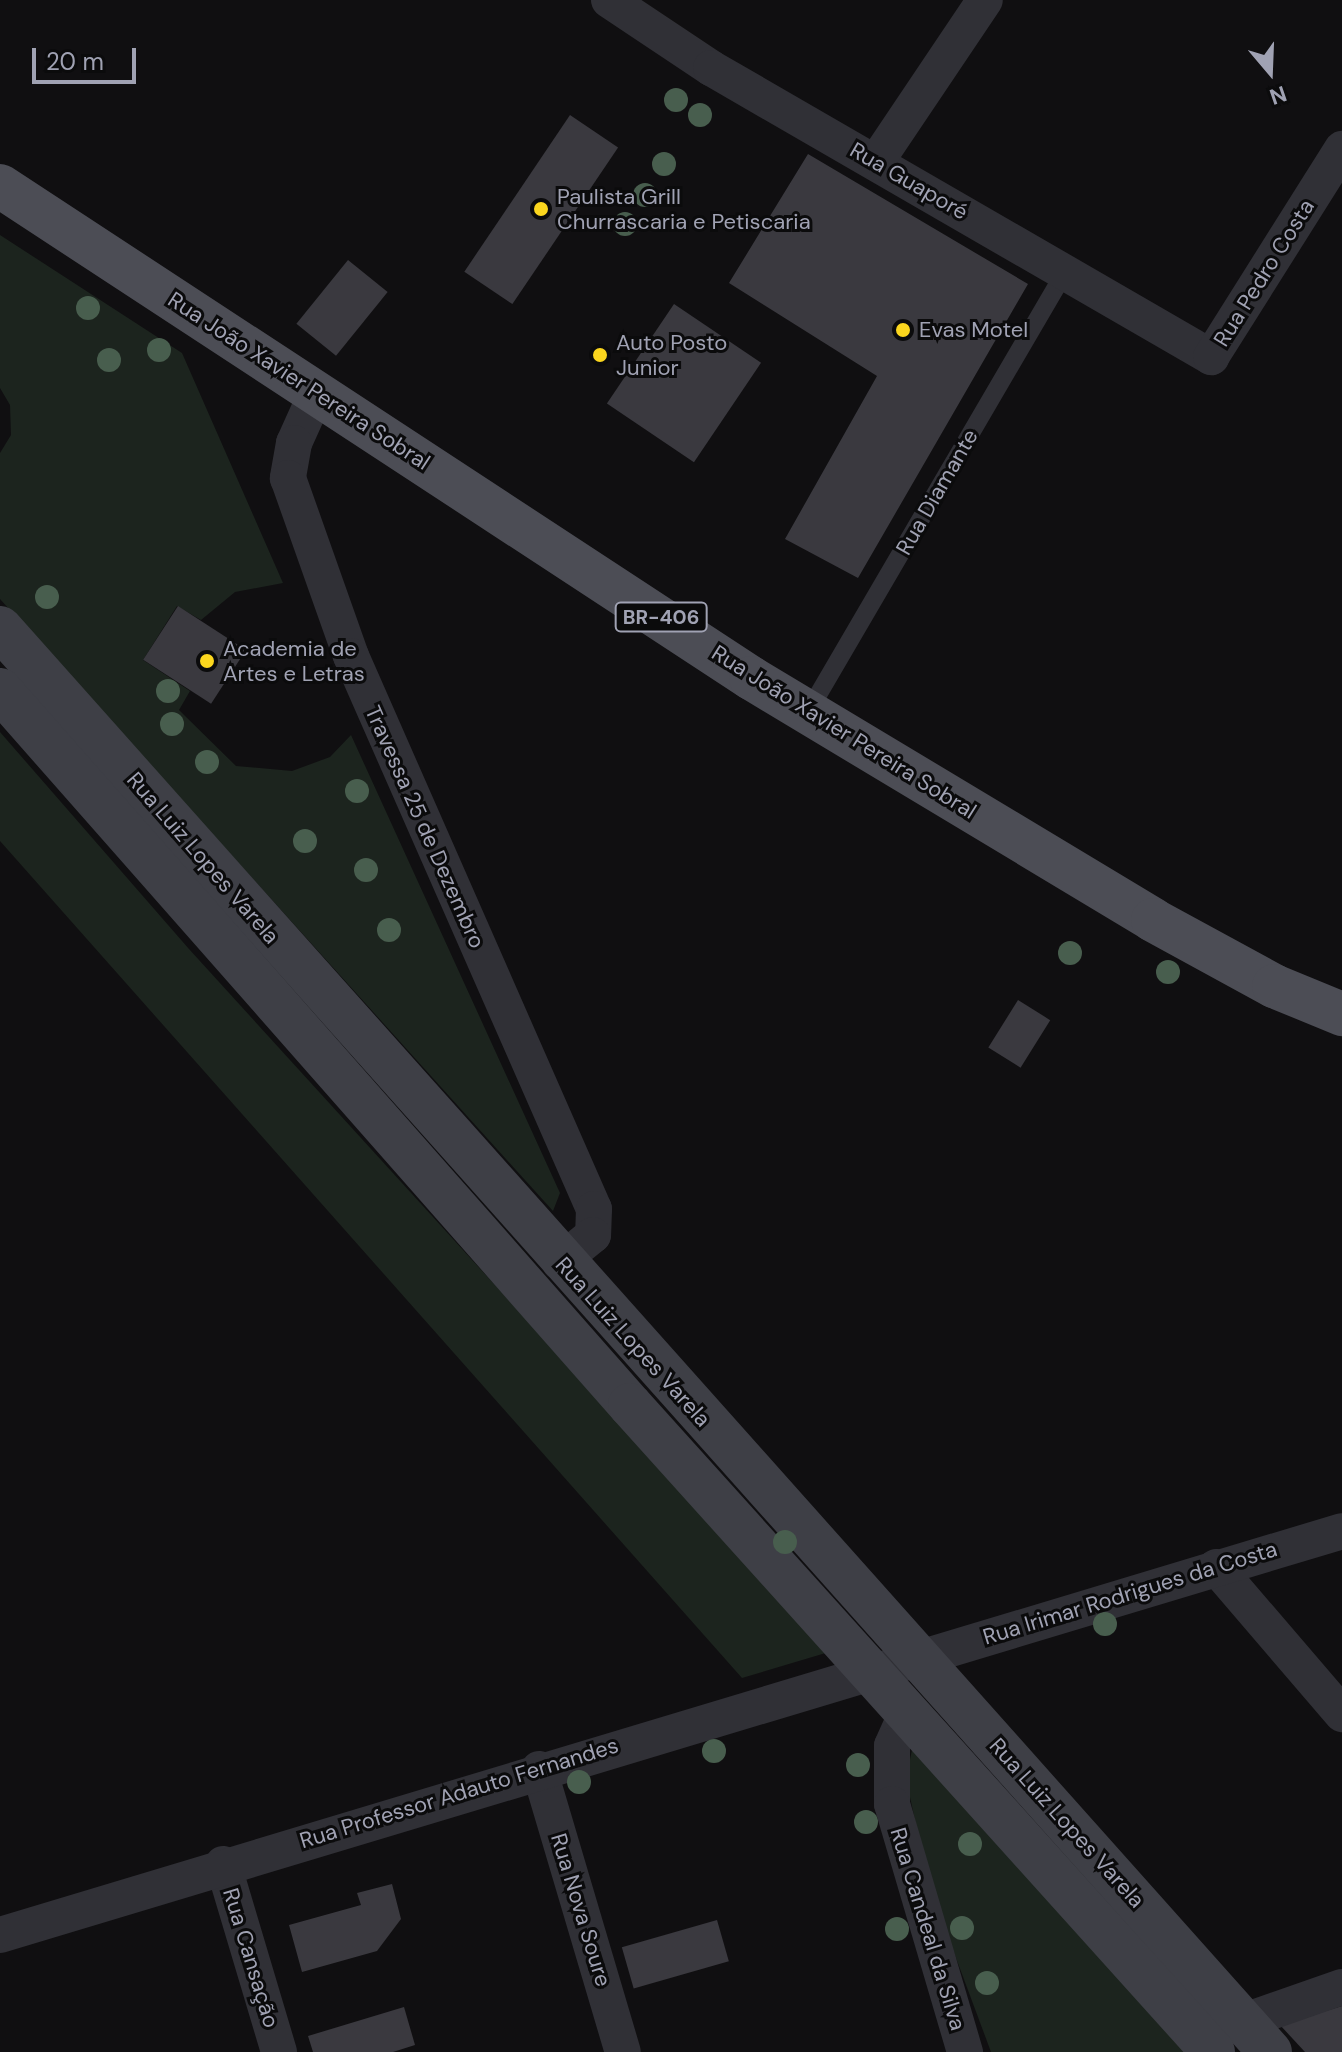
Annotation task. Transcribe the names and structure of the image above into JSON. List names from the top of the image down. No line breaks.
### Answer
{"streets":{"main road":["Rua João Xavier Pereira Sobral","BR-406","Rua Luiz Lopes Varela"],"street":["Rua Guaporé","Rua Pedro Costa","Travessa 25 de Dezembro","Rua Irimar Rodrigues da Costa","Rua Professor Adauto Fernandes","Rua Nova Soure","Rua Candeal da Silva","Rua Cansação"],"lane":["Rua Diamante"]},"crossings":[["Rua Guaporé","Rua Pedro Costa"],["Rua Guaporé","Rua Diamante"],["Rua João Xavier Pereira Sobral","Rua Diamante"],["Rua João Xavier Pereira Sobral","Travessa 25 de Dezembro"],["Travessa 25 de Dezembro","Rua Luiz Lopes Varela"],["Rua Luiz Lopes Varela","Rua Irimar Rodrigues da Costa"],["Rua Luiz Lopes Varela","Rua Professor Adauto Fernandes"],["Rua Luiz Lopes Varela","Rua Candeal da Silva"],["Rua Irimar Rodrigues da Costa","Rua Professor Adauto Fernandes"],["Rua Professor Adauto Fernandes","Rua Nova Soure"],["Rua Professor Adauto Fernandes","Rua Cansação"]],"places":["Paulista Grill Churrascaria e Petiscaria","Evas Motel","Auto Posto Junior","Academia de Artes e Letras"],"scale_bar":"20 m","north":"bottom"}
